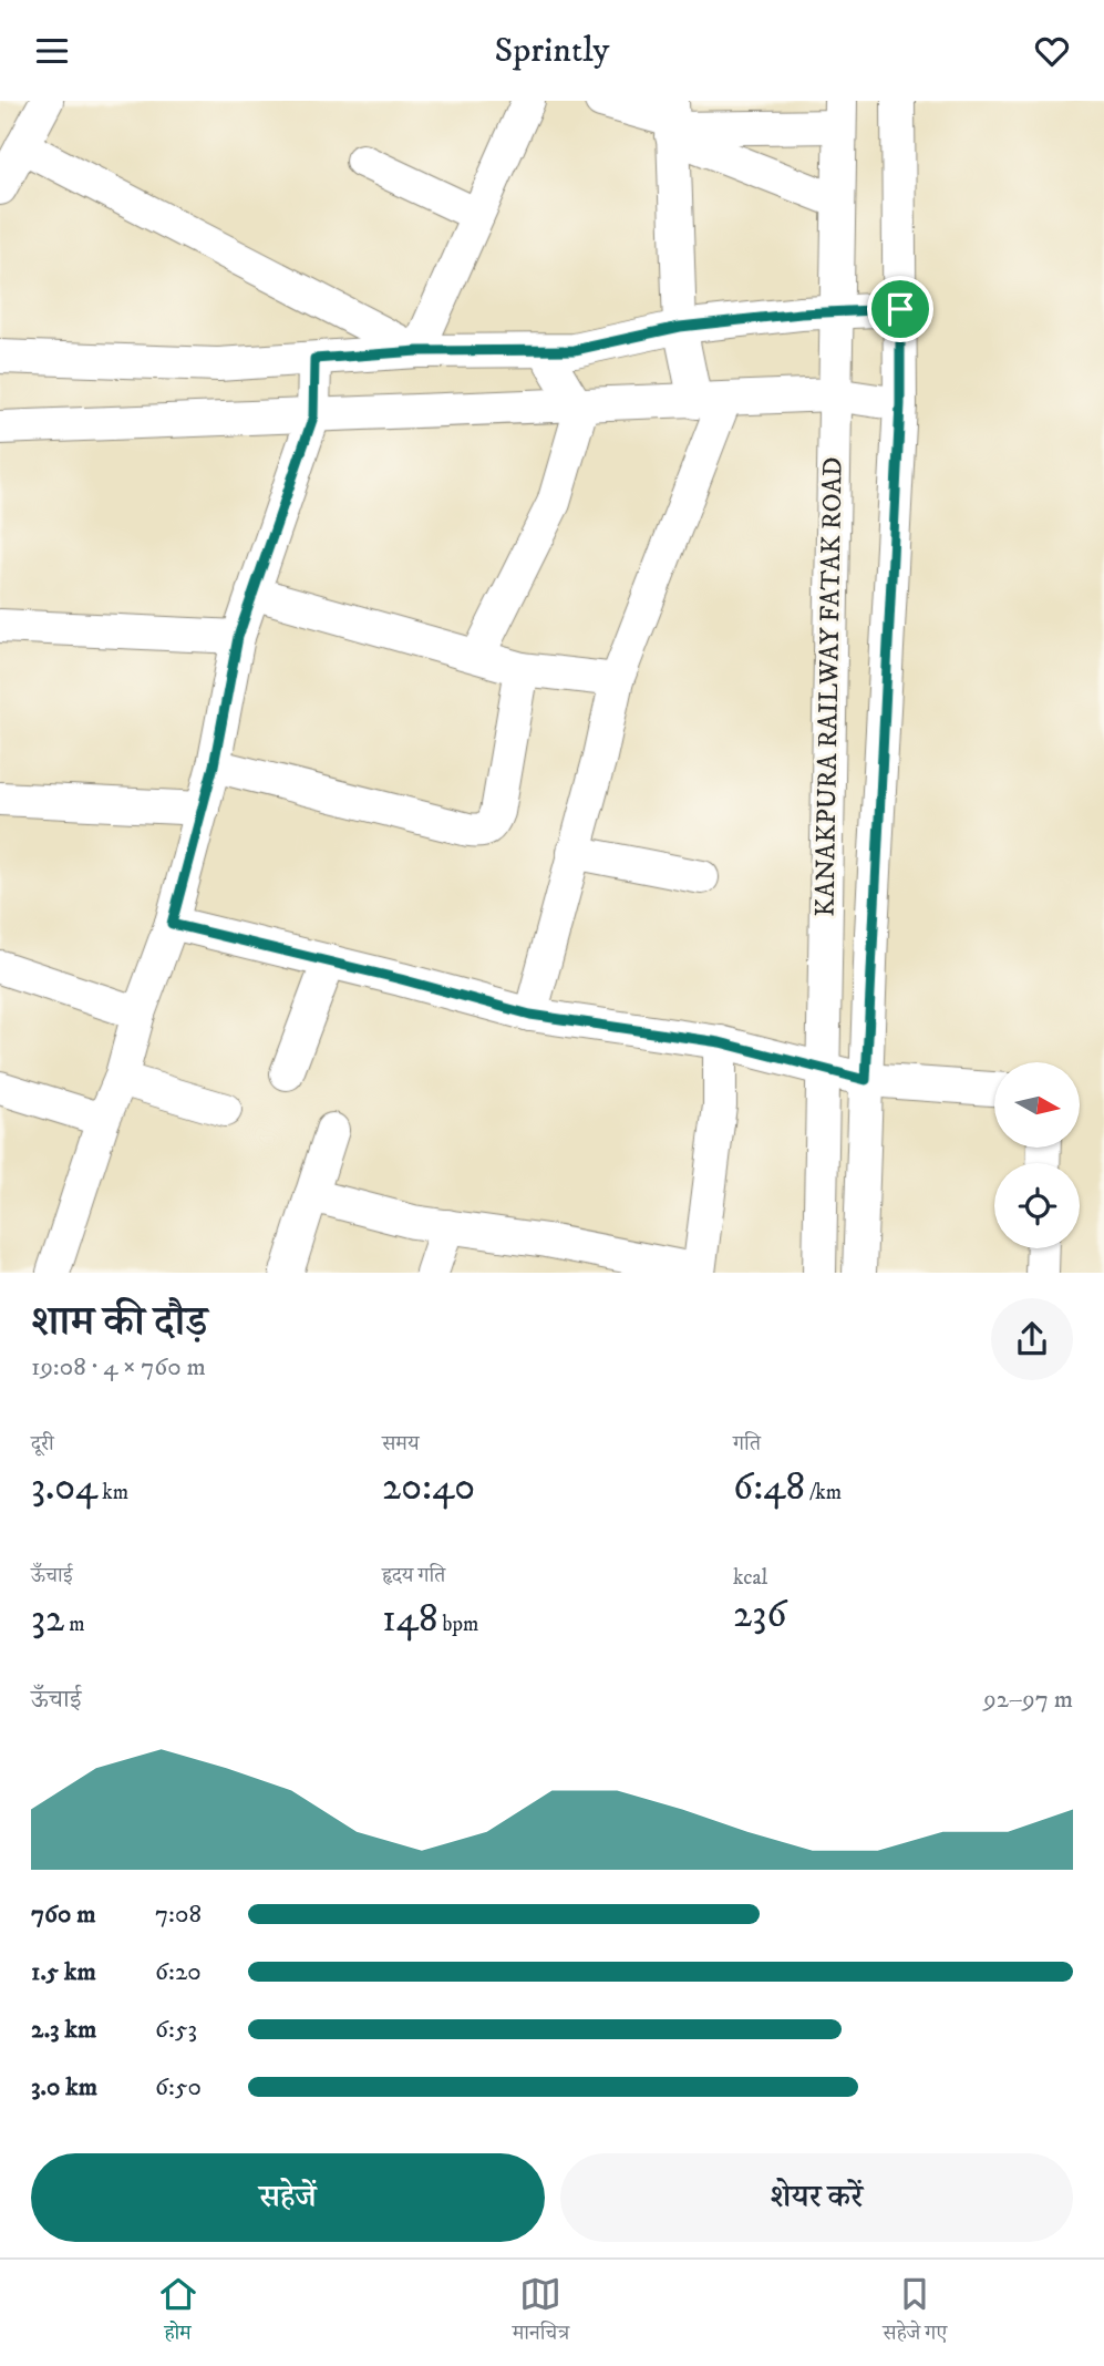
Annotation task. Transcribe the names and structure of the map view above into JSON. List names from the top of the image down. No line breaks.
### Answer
{"streets":{"street":["KANAKPURA RAILWAY FATAK ROAD"]},"north":"right","page":{"header":"Sprintly","heading":["शाम की दौड़","19:08 · 4 × 760 m"],"stats":[["दूरी","3.04 km"],["समय","20:40"],["गति","6:48 /km"],["ऊँचाई","32 m"],["हृदय गति","148 bpm"],["kcal","236"]],"chart":["ऊँचाई","92–97 m"],"list":[{"name":"760 m","note":"7:08"},{"name":"1.5 km","note":"6:20"},{"name":"2.3 km","note":"6:53"},{"name":"3.0 km","note":"6:50"}],"buttons":["सहेजें","शेयर करें"],"tabs":["होम","मानचित्र","सहेजे गए"]}}
